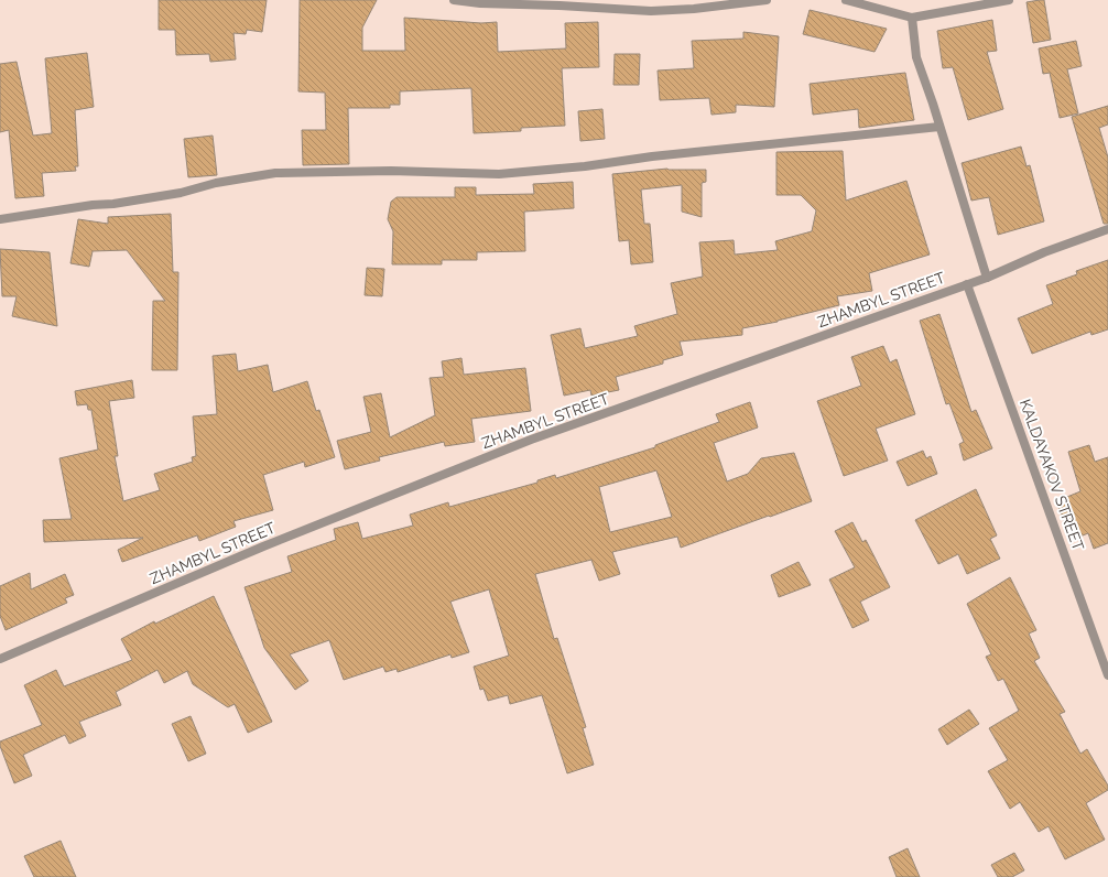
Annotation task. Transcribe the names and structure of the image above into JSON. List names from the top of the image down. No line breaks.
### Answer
{"streets":{"street":["ZHAMBYL STREET","KALDAYAKOV STREET"]},"crossings":[["ZHAMBYL STREET","KALDAYAKOV STREET"]]}
